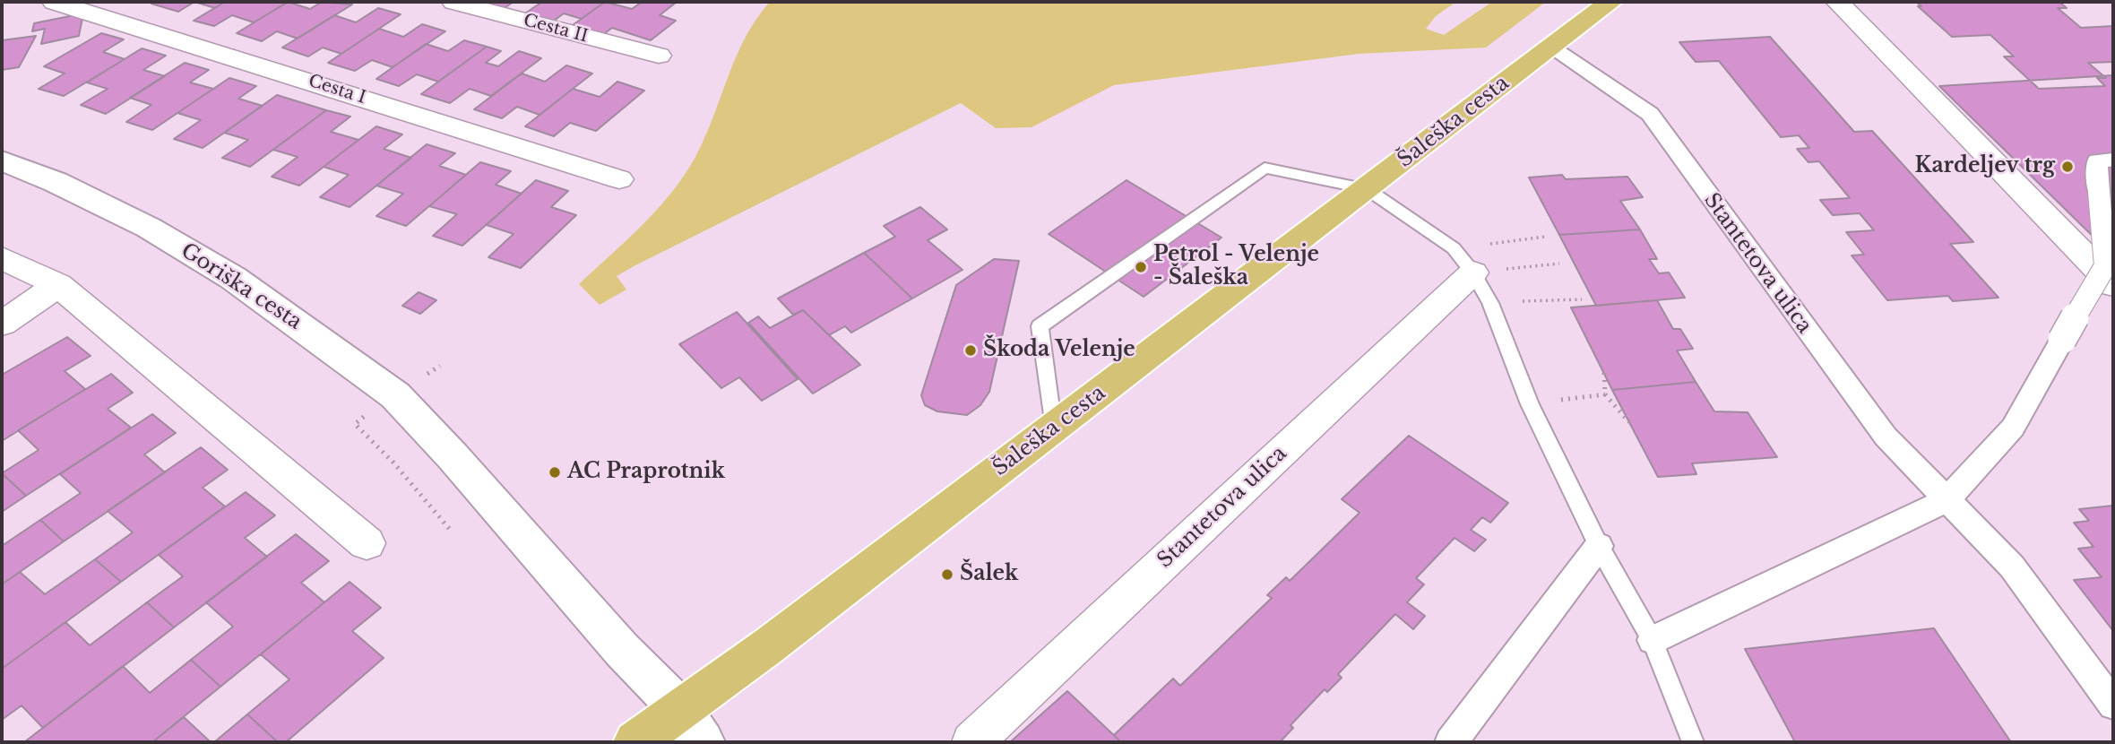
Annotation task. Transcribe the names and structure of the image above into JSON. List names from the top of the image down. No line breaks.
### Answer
{"streets":{"main road":["Šaleška cesta"],"street":["Cesta II","Cesta I","Stantetova ulica","Goriška cesta"]},"crossings":[["Šaleška cesta","Stantetova ulica"],["Šaleška cesta","Goriška cesta"]],"places":["Kardeljev trg","Petrol - Velenje - Šaleška","Škoda Velenje","AC Praprotnik","Šalek"]}
